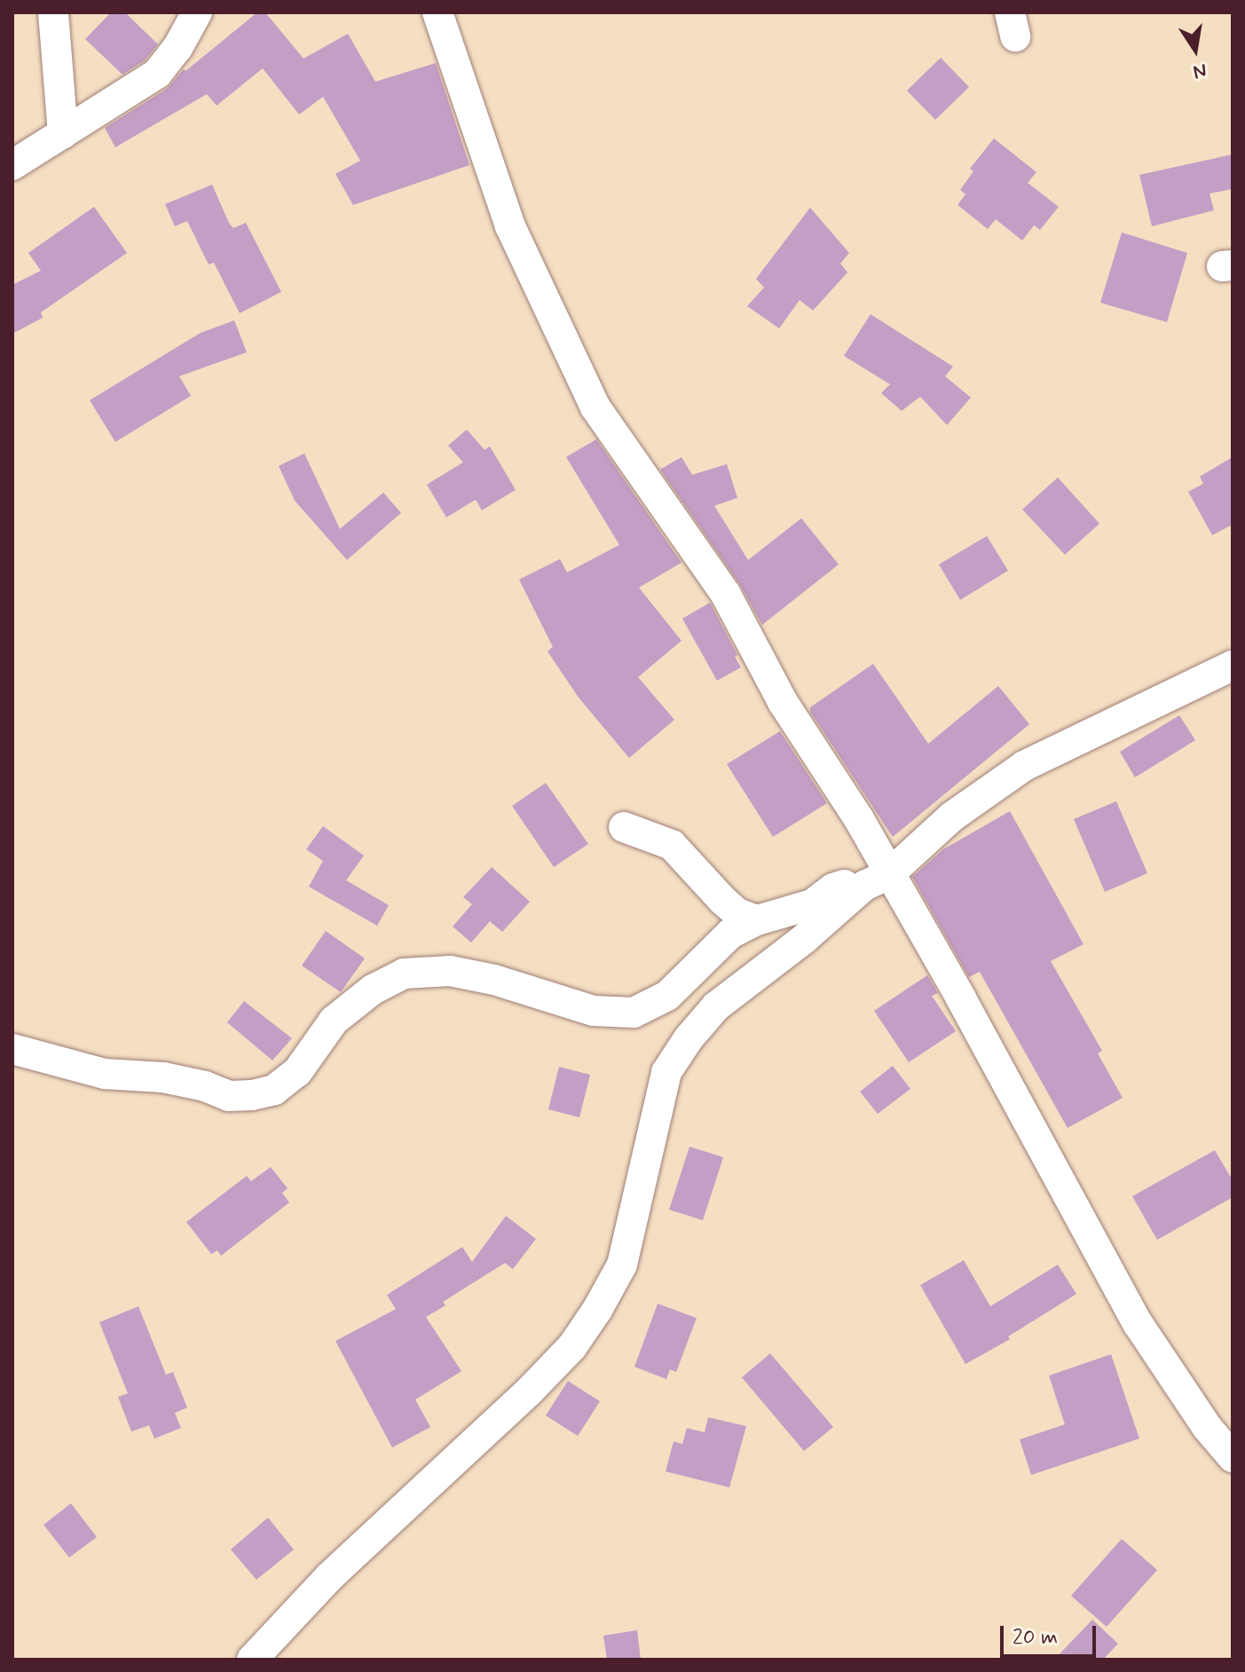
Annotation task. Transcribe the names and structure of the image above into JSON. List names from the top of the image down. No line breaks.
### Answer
{"scale_bar":"20 m","north":"bottom"}
